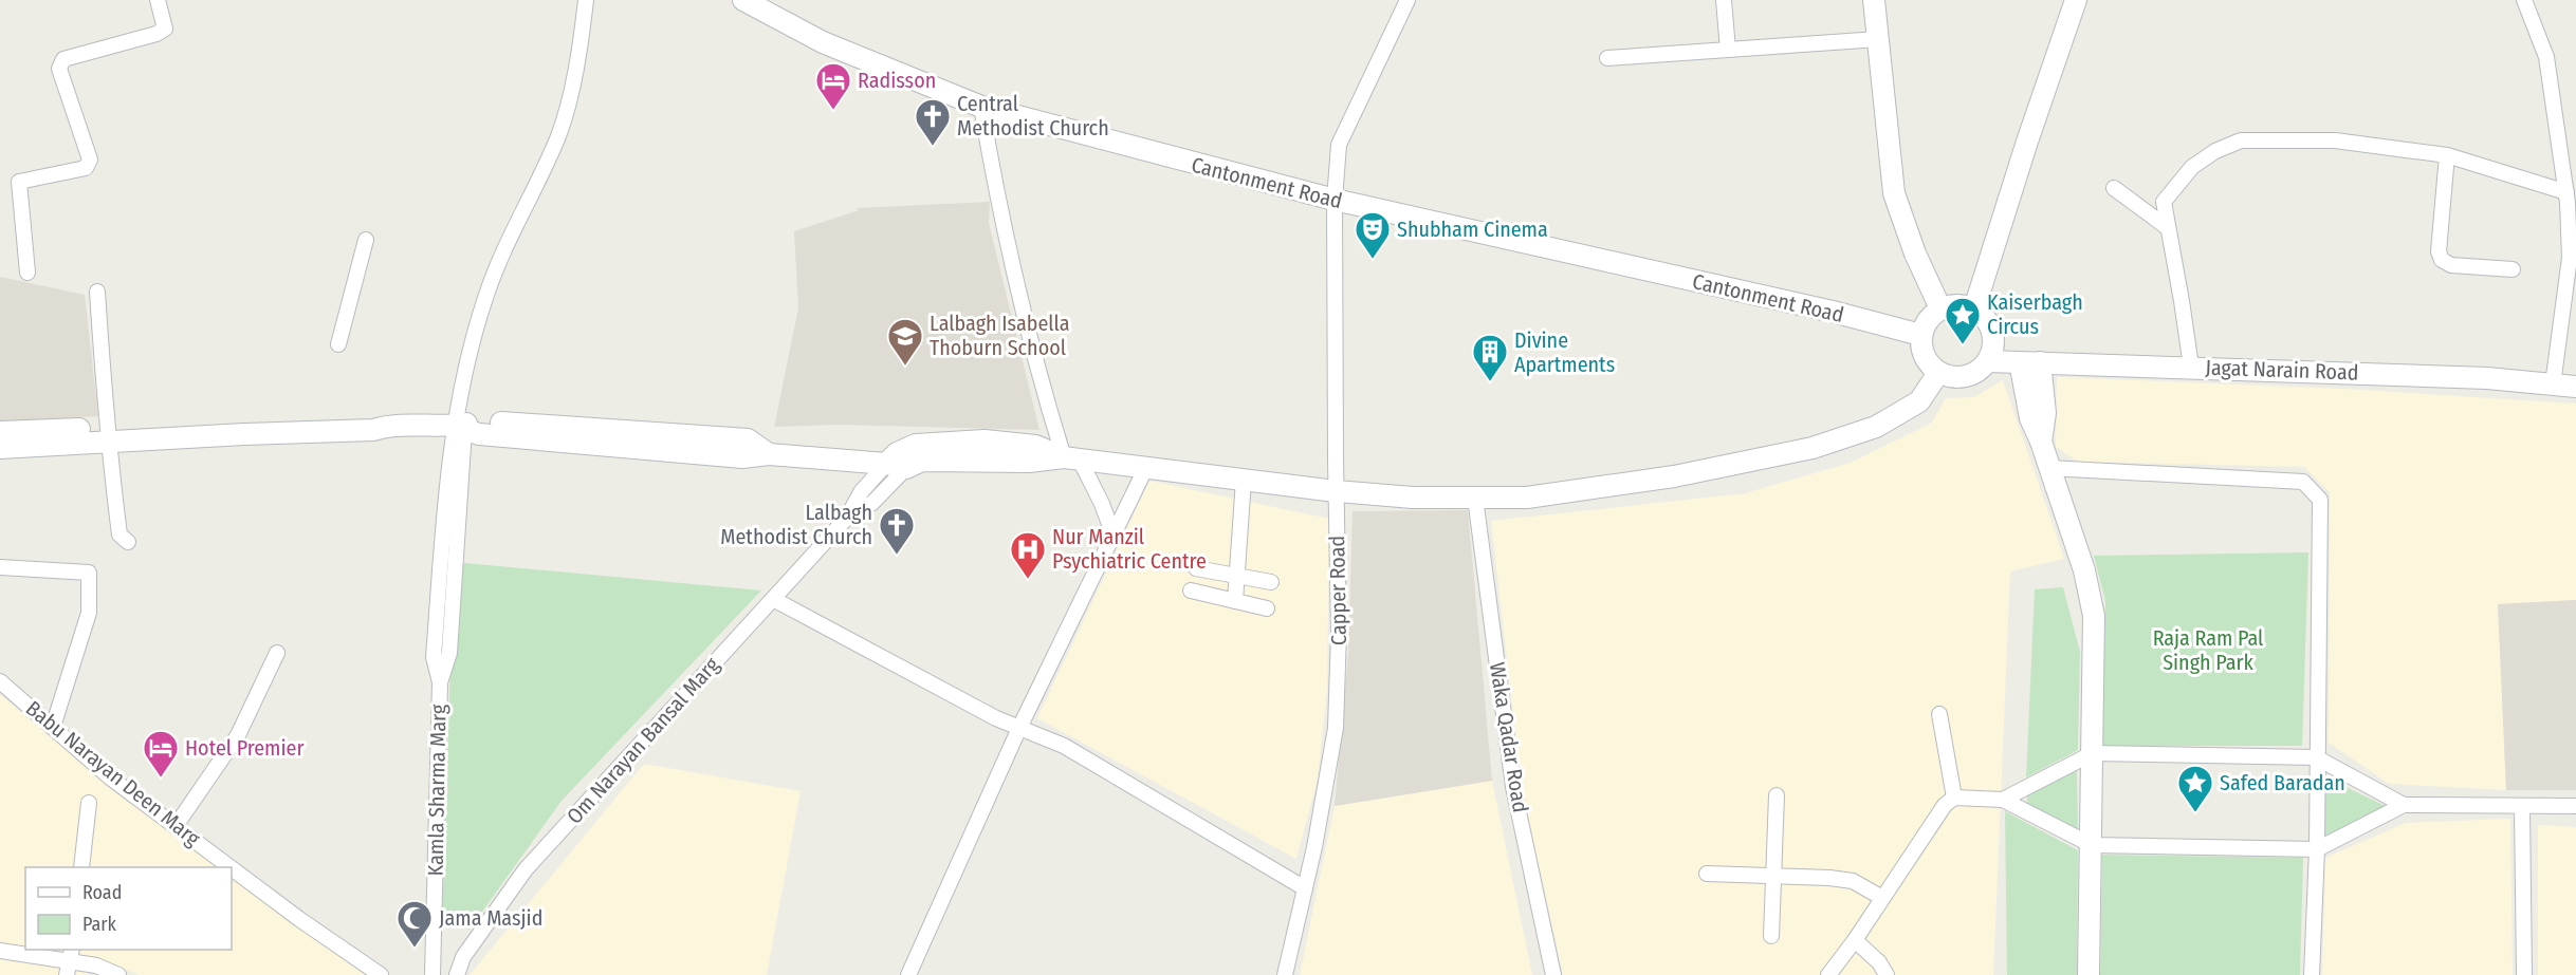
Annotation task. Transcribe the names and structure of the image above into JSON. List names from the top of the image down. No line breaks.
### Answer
{"streets":{"street":["Cantonment Road","Jagat Narain Road","Capper Road","Waka Qadar Road","Om Narayan Bansal Marg","Babu Narayan Deen Marg","Kamla Sharma Marg"]},"crossings":[["Cantonment Road","Jagat Narain Road"],["Cantonment Road","Capper Road"]],"parks":["Raja Ram Pal Singh Park"],"places":{"hotel":["Radisson","Hotel Premier"],"church":["Central Methodist Church","Lalbagh Methodist Church"],"theatre":["Shubham Cinema"],"place":["Kaiserbagh Circus","Safed Baradan"],"school or university":["Lalbagh Isabella Thoburn School"],"building":["Divine Apartments"],"hospital":["Nur Manzil Psychiatric Centre"],"mosque":["Jama Masjid"]},"legend":["Road","Park"]}
